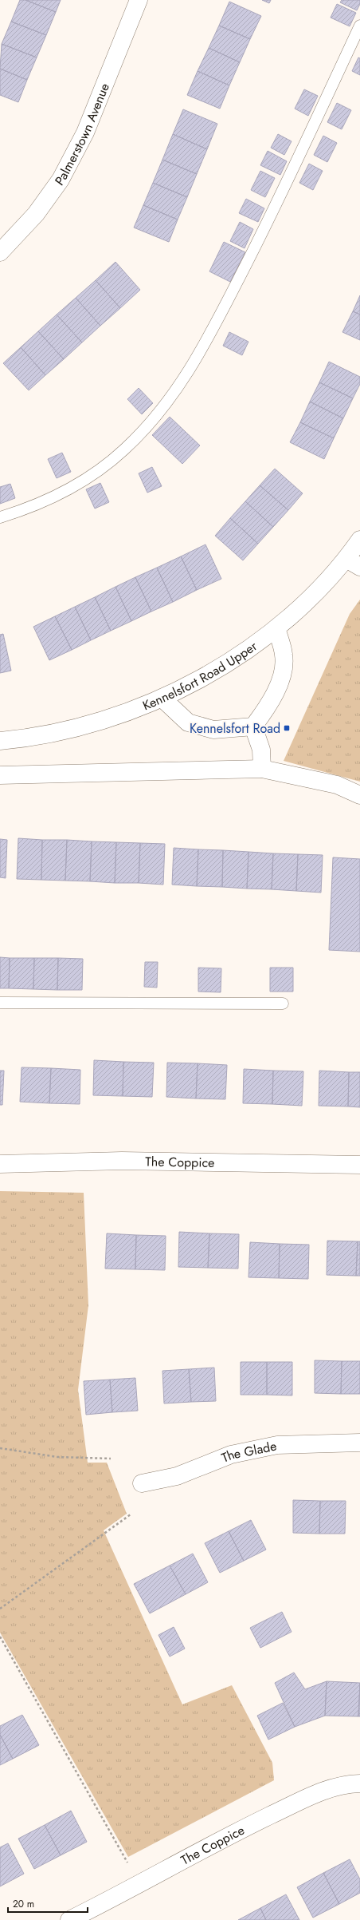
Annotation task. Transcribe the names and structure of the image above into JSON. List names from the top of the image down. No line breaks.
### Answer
{"streets":{"street":["Palmerstown Avenue","Kennelsfort Road Upper","The Coppice","The Glade"]},"places":{"transit":["Kennelsfort Road"]},"scale_bar":"20 m"}
